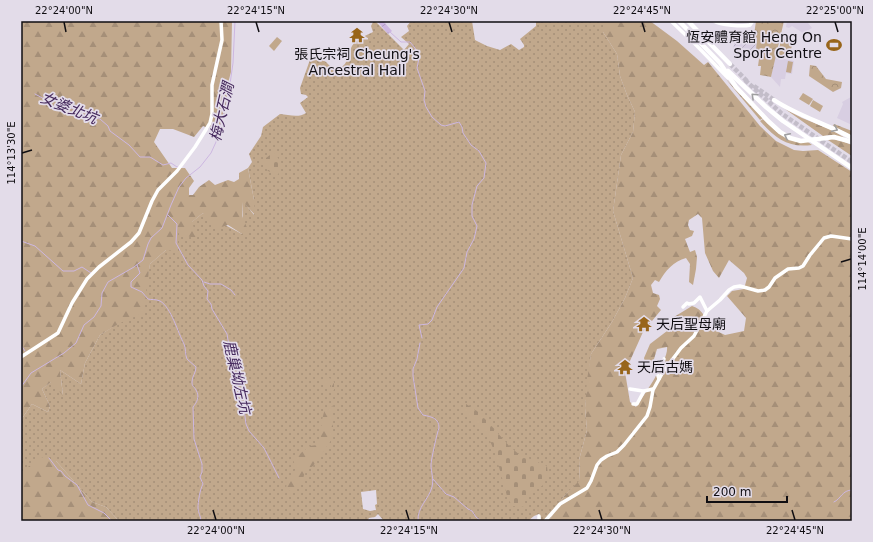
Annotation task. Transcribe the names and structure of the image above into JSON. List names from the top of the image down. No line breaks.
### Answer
{"water":["女婆北坑","梅大石澗","鹿巢坳左坑"],"places":{"temple":["張氏宗祠 Cheung's Ancestral Hall","天后聖母廟","天后古媽"],"sports":["恆安體育館 Heng On Sport Centre"]},"scale_bar":"200 m","coordinates":["22°24'00\"N","22°24'15\"N","22°24'30\"N","22°24'45\"N","22°25'00\"N","114°13'30\"E","114°14'00\"E"]}
